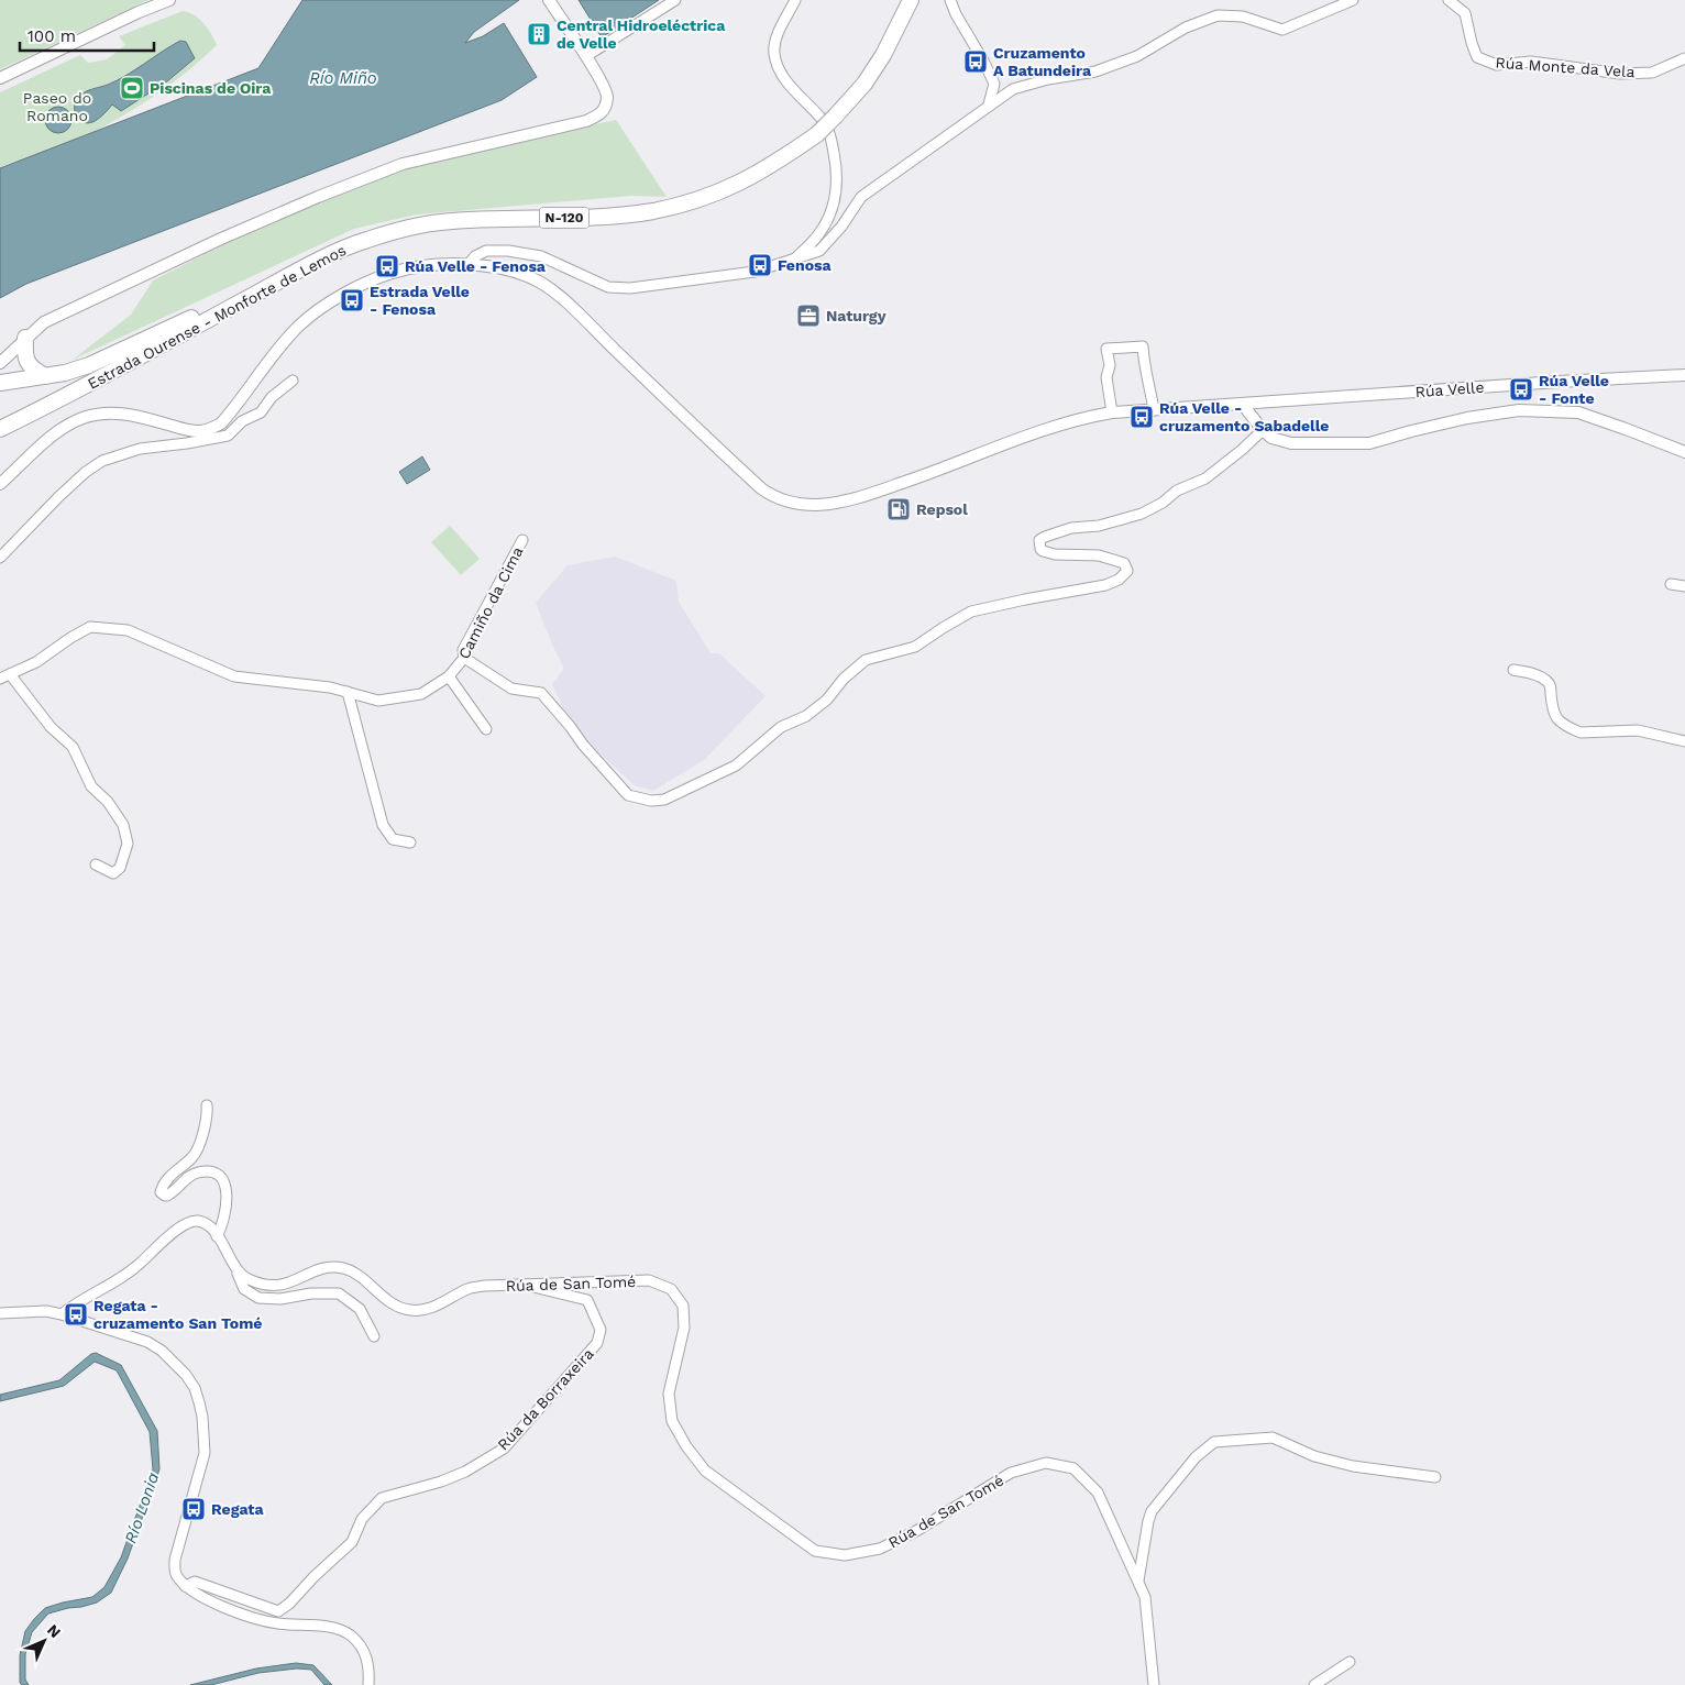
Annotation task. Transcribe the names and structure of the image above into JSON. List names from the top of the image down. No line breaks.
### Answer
{"streets":{"highway":["N-120","Estrada Ourense - Monforte de Lemos"],"street":["Rúa Monte da Vela","Rúa Velle","Camiño da Cima","Rúa de San Tomé","Rúa da Borraxeira"]},"crossings":[["Rúa de San Tomé","Rúa da Borraxeira"]],"water":["Río Miño","Río Lonia"],"parks":["Paseo do Romano"],"places":{"building":["Central Hidroeléctrica de Velle"],"bus stop":["Cruzamento A Batundeira","Fenosa","Rúa Velle - Fenosa","Estrada Velle - Fenosa","Rúa Velle - Fonte","Rúa Velle - cruzamento Sabadelle","Regata - cruzamento San Tomé","Regata"],"sports":["Piscinas de Oira"],"office":["Naturgy"],"fuel station":["Repsol"]},"scale_bar":"100 m","north":"top right"}
